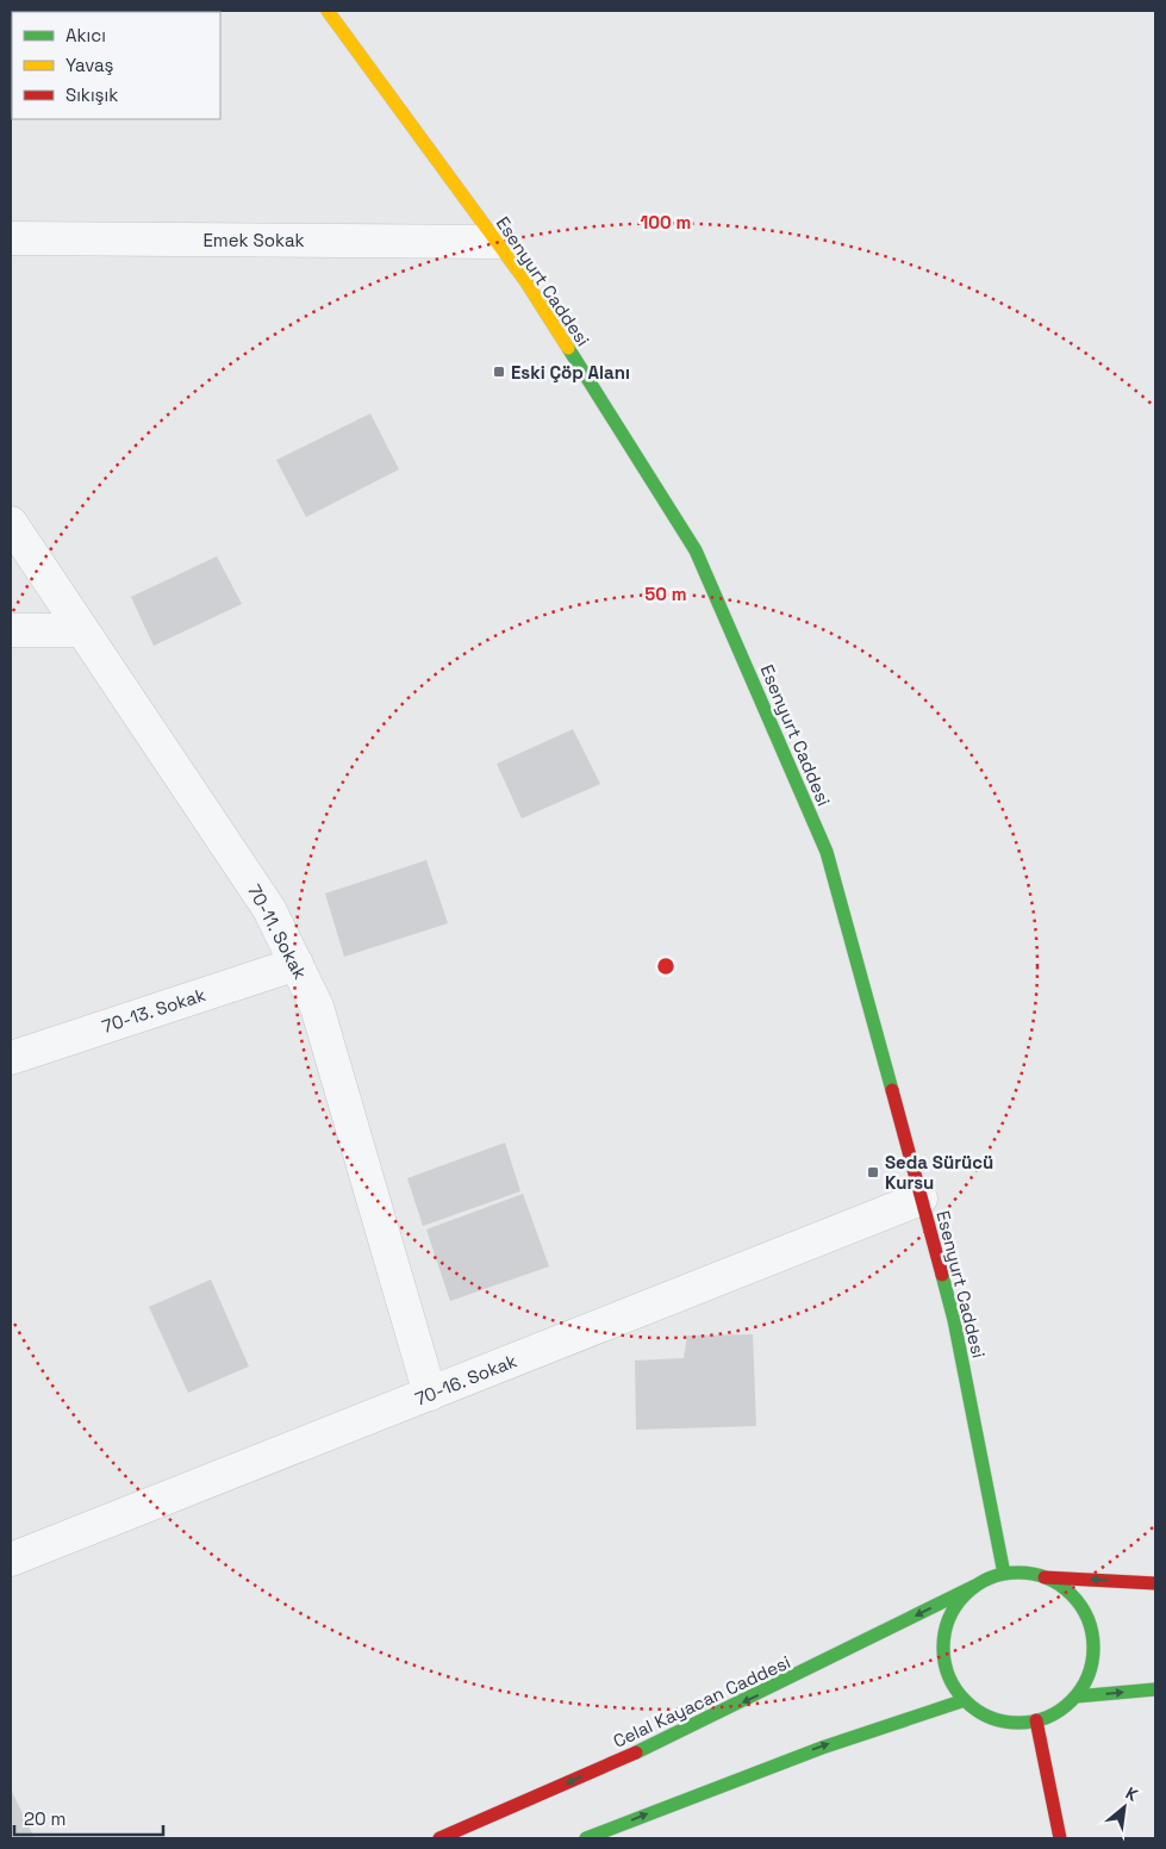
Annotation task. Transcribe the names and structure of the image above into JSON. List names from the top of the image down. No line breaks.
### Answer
{"streets":{"street":["Emek Sokak","Esenyurt Caddesi","70-11. Sokak","70-13. Sokak","70-16. Sokak","Celal Kayacan Caddesi"]},"crossings":[["Emek Sokak","Esenyurt Caddesi"],["Esenyurt Caddesi","70-16. Sokak"],["Esenyurt Caddesi","Celal Kayacan Caddesi"],["70-11. Sokak","70-13. Sokak"],["70-11. Sokak","70-16. Sokak"]],"places":{"transit":["Eski Çöp Alanı","Seda Sürücü Kursu"]},"legend":["Akıcı","Yavaş","Sıkışık"],"scale_bar":"20 m","north":"top right","rings":["100 m","50 m"]}
